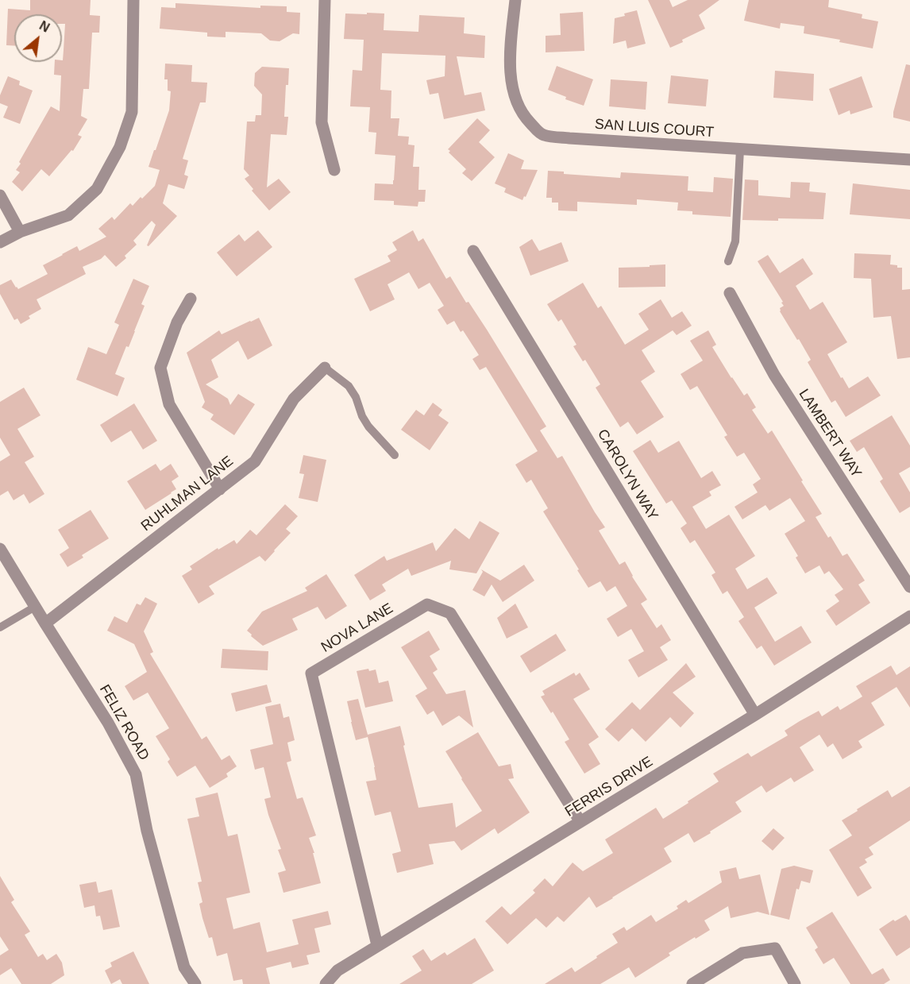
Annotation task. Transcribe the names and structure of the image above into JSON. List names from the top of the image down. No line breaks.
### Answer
{"streets":{"street":["SAN LUIS COURT","LAMBERT WAY","CAROLYN WAY","RUHLMAN LANE","NOVA LANE","FELIZ ROAD","FERRIS DRIVE"]},"crossings":[["CAROLYN WAY","FERRIS DRIVE"],["RUHLMAN LANE","FELIZ ROAD"],["NOVA LANE","FERRIS DRIVE"]],"north":"top right"}
